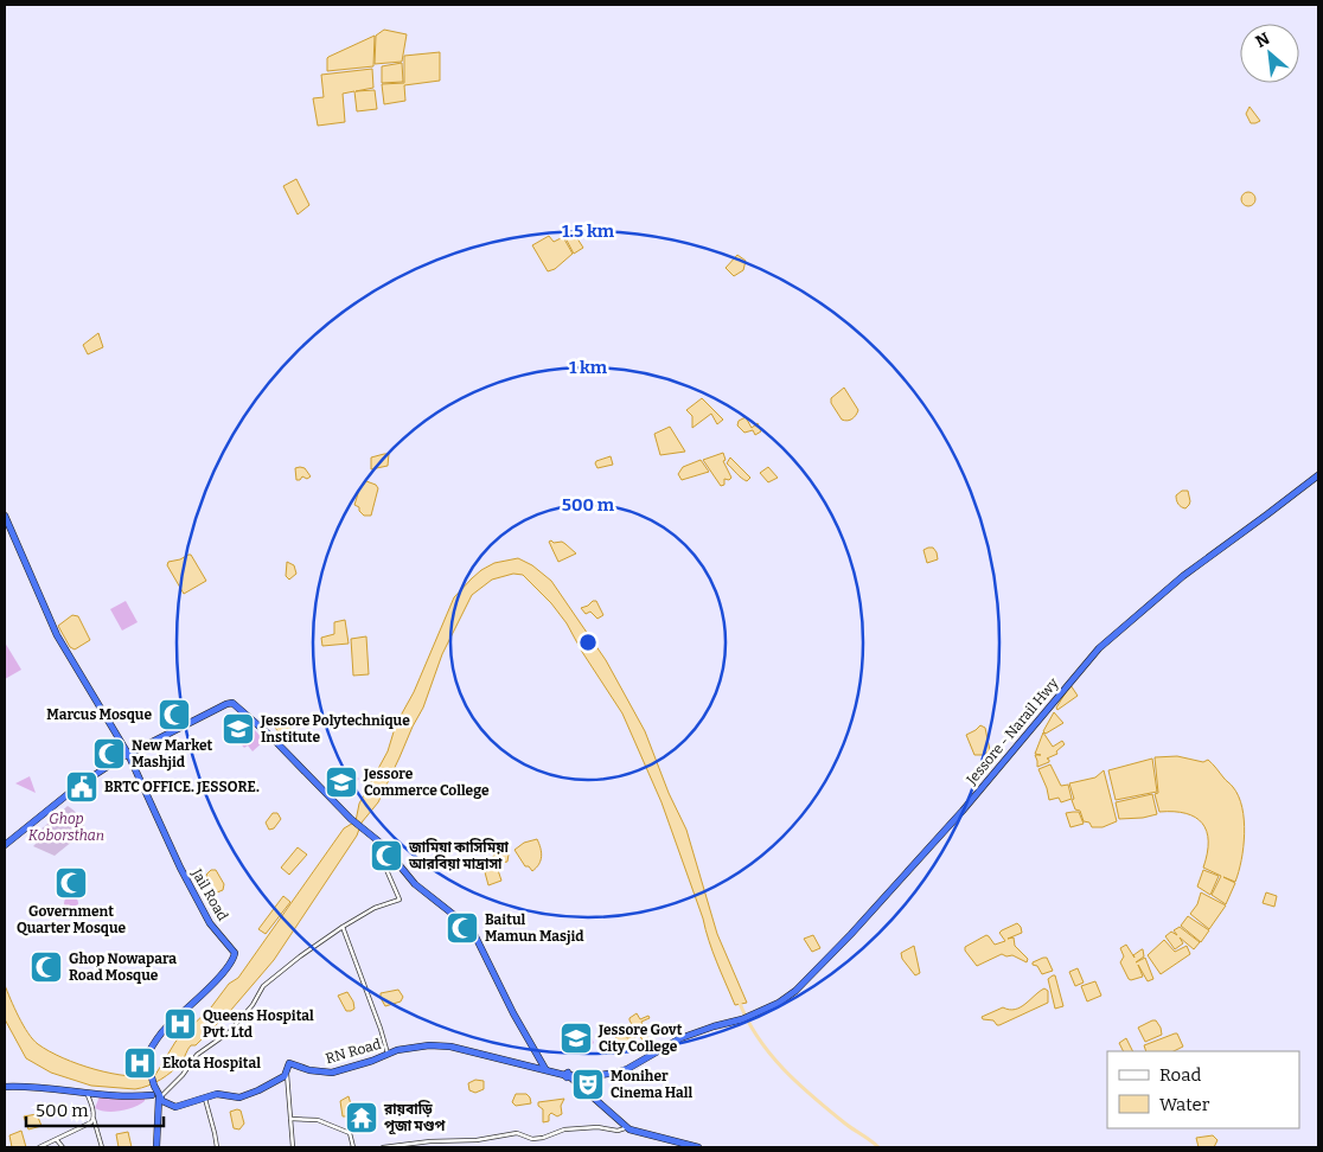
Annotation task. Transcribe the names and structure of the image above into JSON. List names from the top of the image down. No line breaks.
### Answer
{"streets":{"highway":["Jessore - Narail Hwy","Jail Road","RN Road"]},"crossings":[["Jessore - Narail Hwy","RN Road"],["Jail Road","RN Road"]],"parks":["Ghop Koborsthan"],"places":{"mosque":["Marcus Mosque","New Market Mashjid","জামিয়া কাসিমিয়া আরবিয়া মাদ্রাসা","Government Quarter Mosque","Baitul Mamun Masjid","Ghop Nowapara Road Mosque"],"school or university":["Jessore Polytechnique Institute","Jessore Commerce College","Jessore Govt City College"],"public building":["BRTC OFFICE. JESSORE."],"hospital":["Queens Hospital Pvt. Ltd","Ekota Hospital"],"theatre":["Moniher Cinema Hall"],"temple":["রায়বাড়ি পূজা মণ্ডপ"]},"legend":["Road","Water"],"scale_bar":"500 m","north":"top left","rings":["1.5 km","1 km","500 m"]}
